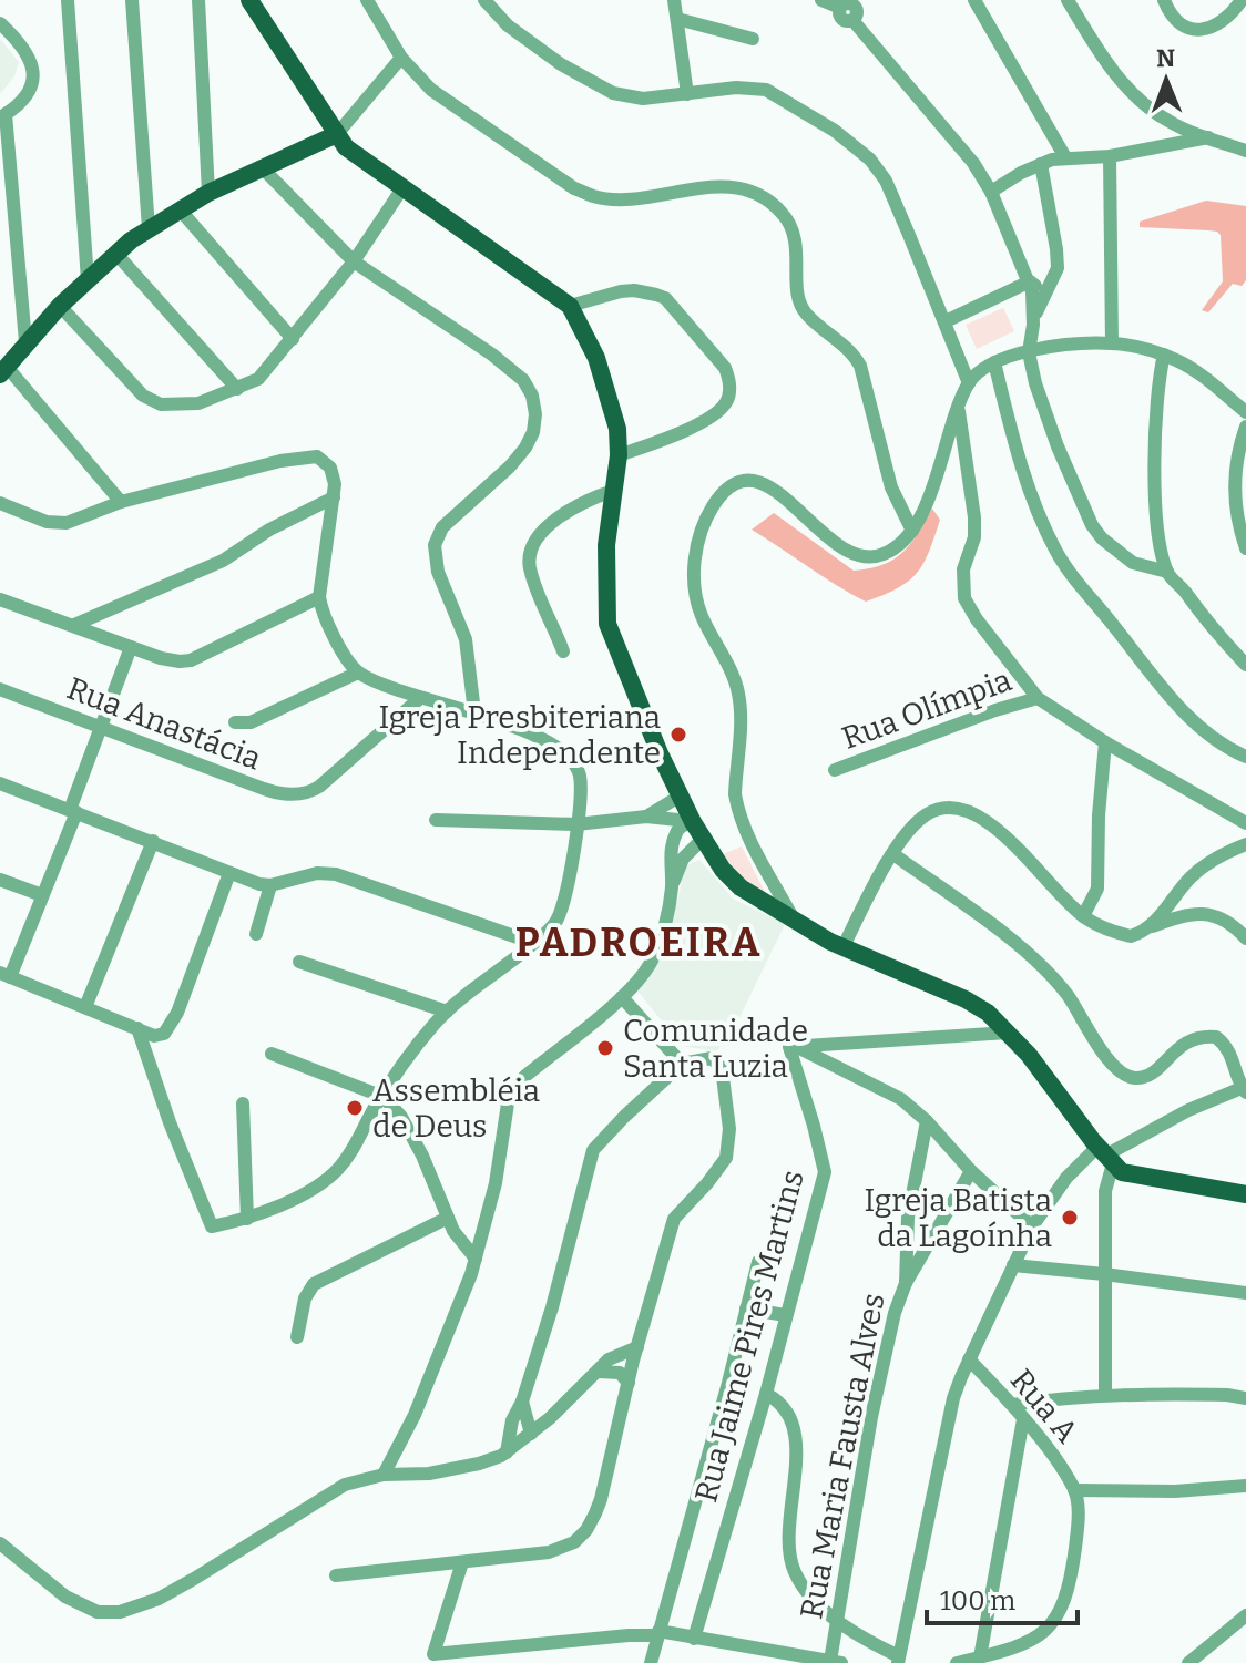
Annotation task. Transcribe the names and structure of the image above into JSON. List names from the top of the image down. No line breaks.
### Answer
{"streets":{"street":["Rua Olímpia","Rua Anastácia","Rua Jaime Pires Martins","Rua A","Rua Maria Fausta Alves"]},"districts":["PADROEIRA"],"places":["Igreja Presbiteriana Independente","Comunidade Santa Luzia","Assembléia de Deus","Igreja Batista da Lagoínha"],"scale_bar":"100 m","north":"top"}
